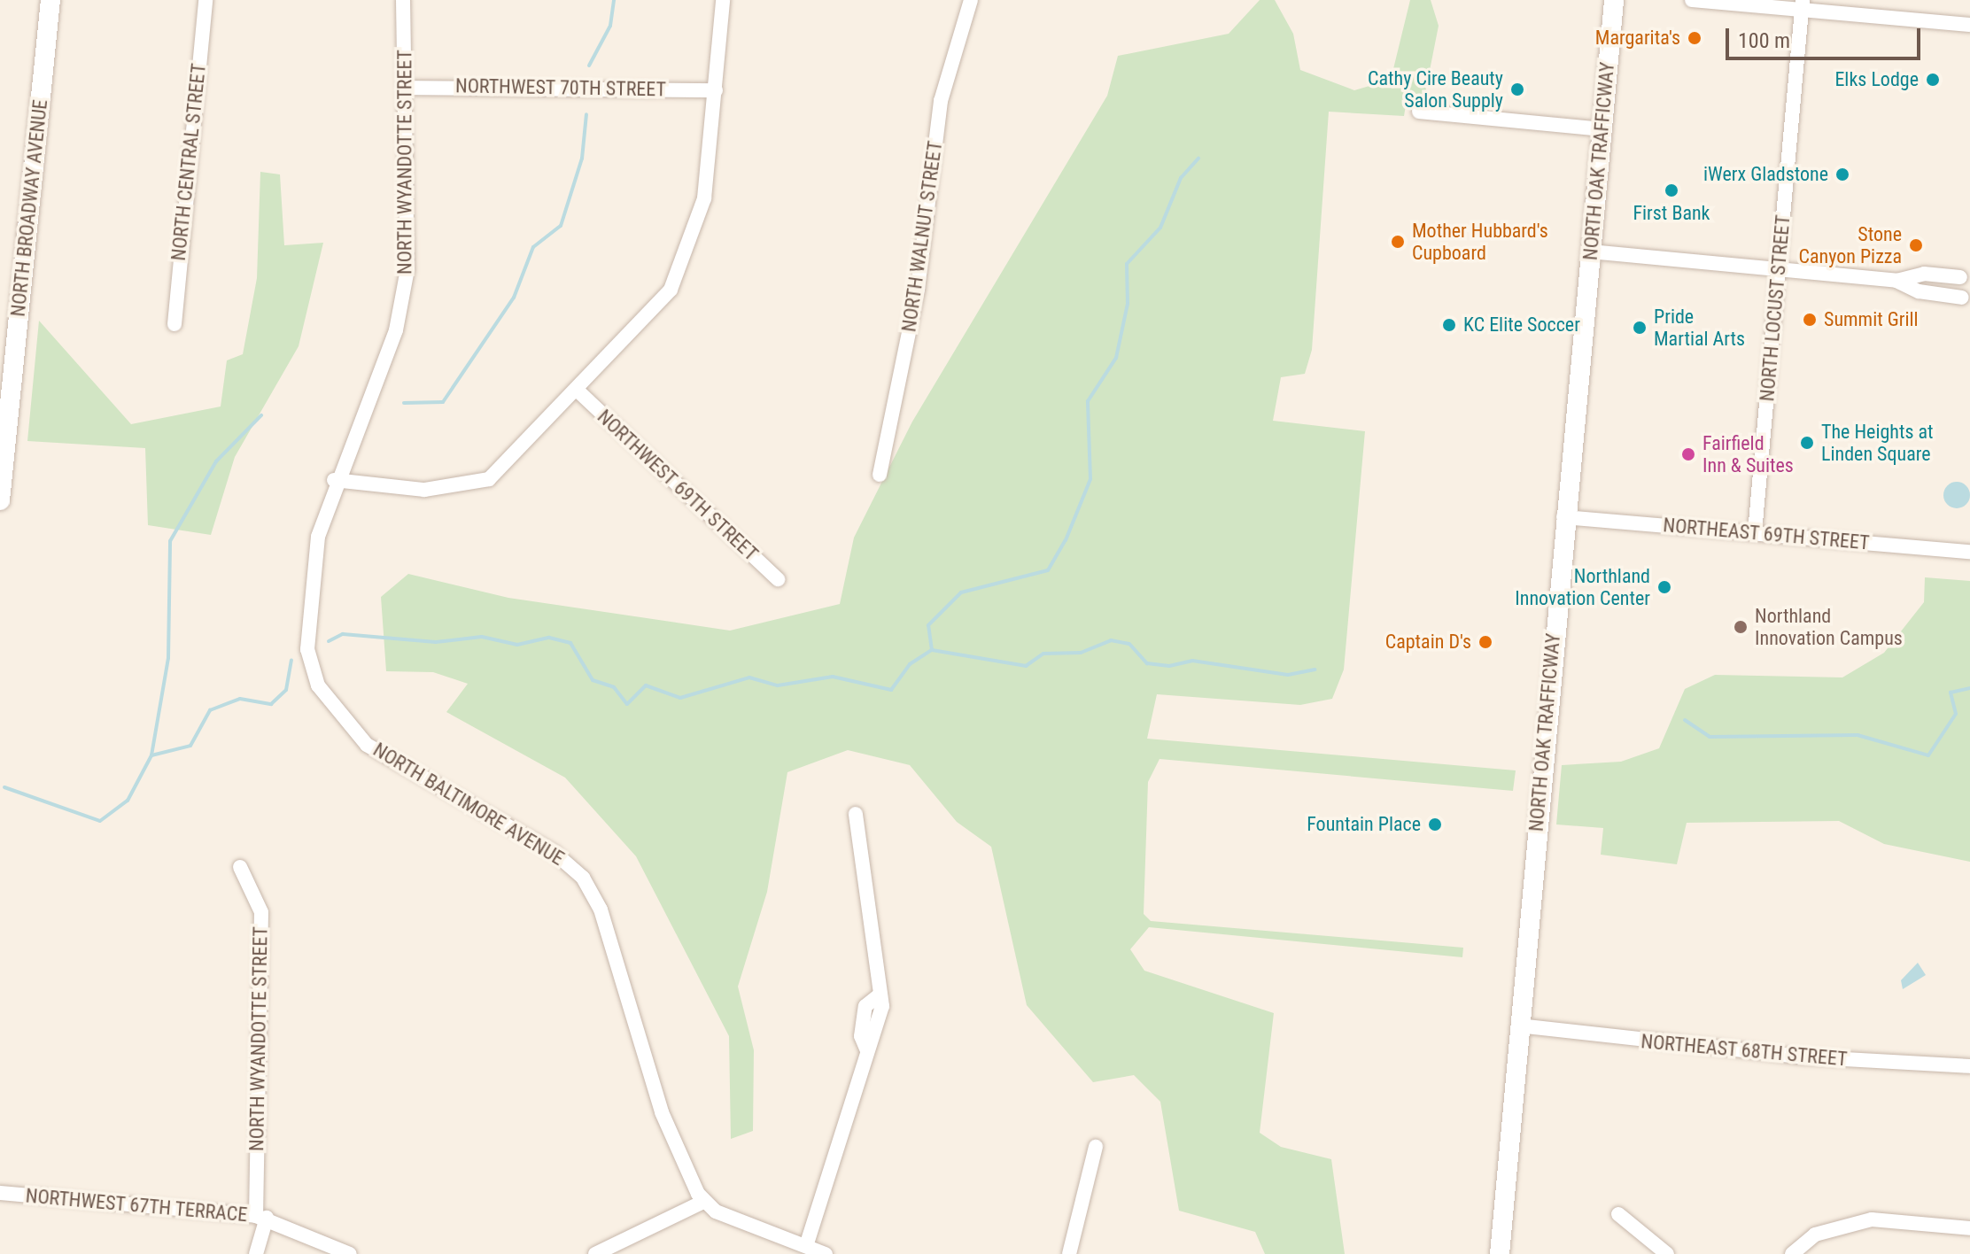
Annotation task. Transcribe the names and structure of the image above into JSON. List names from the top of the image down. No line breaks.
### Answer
{"streets":{"main road":["NORTH OAK TRAFFICWAY","NORTH BROADWAY AVENUE"],"street":["NORTHWEST 70TH STREET","NORTH CENTRAL STREET","NORTH WYANDOTTE STREET","NORTH WALNUT STREET","NORTH LOCUST STREET","NORTHWEST 69TH STREET","NORTHEAST 69TH STREET","NORTH BALTIMORE AVENUE","NORTHEAST 68TH STREET","NORTHWEST 67TH TERRACE"]},"crossings":[["NORTHWEST 70TH STREET","NORTH WYANDOTTE STREET"],["NORTH OAK TRAFFICWAY","NORTHEAST 69TH STREET"],["NORTH OAK TRAFFICWAY","NORTHEAST 68TH STREET"],["NORTH WYANDOTTE STREET","NORTH BALTIMORE AVENUE"],["NORTH WYANDOTTE STREET","NORTHWEST 67TH TERRACE"],["NORTH LOCUST STREET","NORTHEAST 69TH STREET"]],"places":["Margarita's","Elks Lodge","Cathy Cire Beauty Salon Supply","iWerx Gladstone","First Bank","Mother Hubbard's Cupboard","Stone Canyon Pizza","Summit Grill","KC Elite Soccer","Pride Martial Arts","The Heights at Linden Square","Fairfield Inn & Suites","Northland Innovation Center","Northland Innovation Campus","Captain D's","Fountain Place"],"scale_bar":"100 m"}
